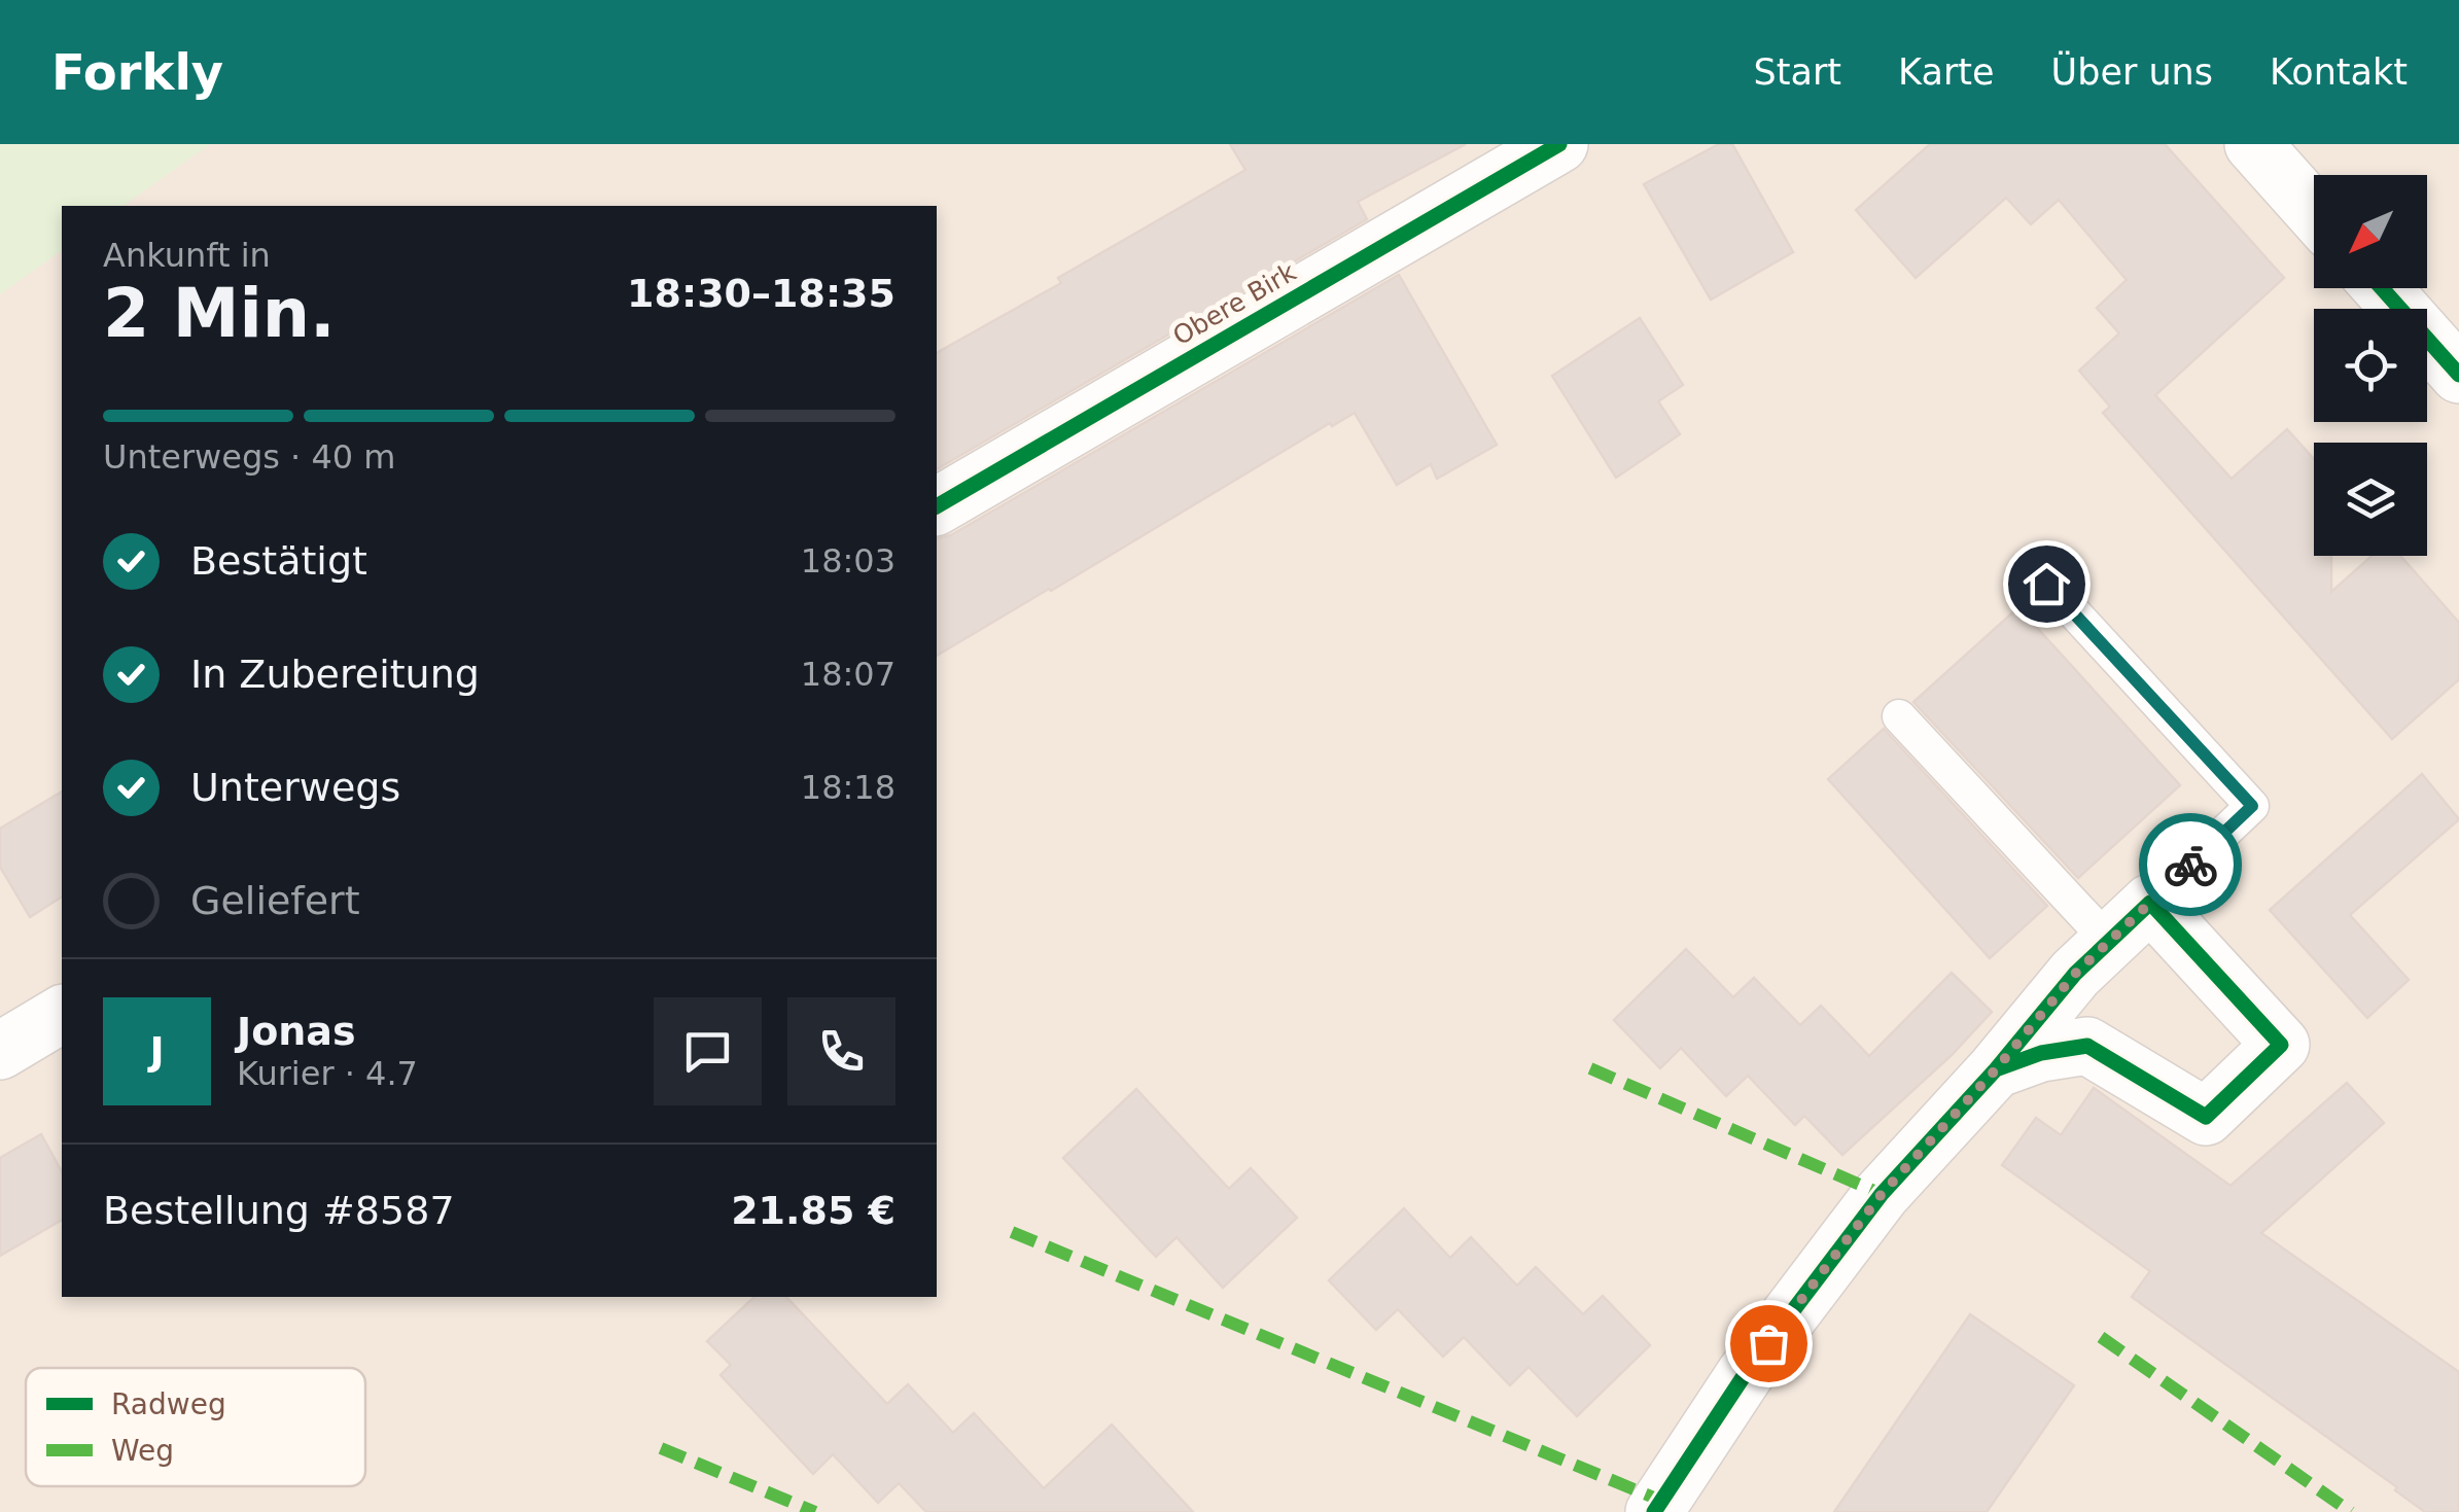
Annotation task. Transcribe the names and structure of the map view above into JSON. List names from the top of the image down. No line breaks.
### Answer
{"streets":{"street":["Obere Birk"]},"legend":["Radweg","Weg"],"north":"bottom left","page":{"header":"Forkly","nav":["Start","Karte","Über uns","Kontakt"],"heading":["2 Min.","Ankunft in","18:30–18:35"],"panel":["Jonas","Kurier · 4.7","Bestellung #8587","21.85 €"],"bar":"Unterwegs · 40 m","list":[["Bestätigt","18:03"],["In Zubereitung","18:07"],["Unterwegs","18:18"],"Geliefert"],"round":"J"}}
